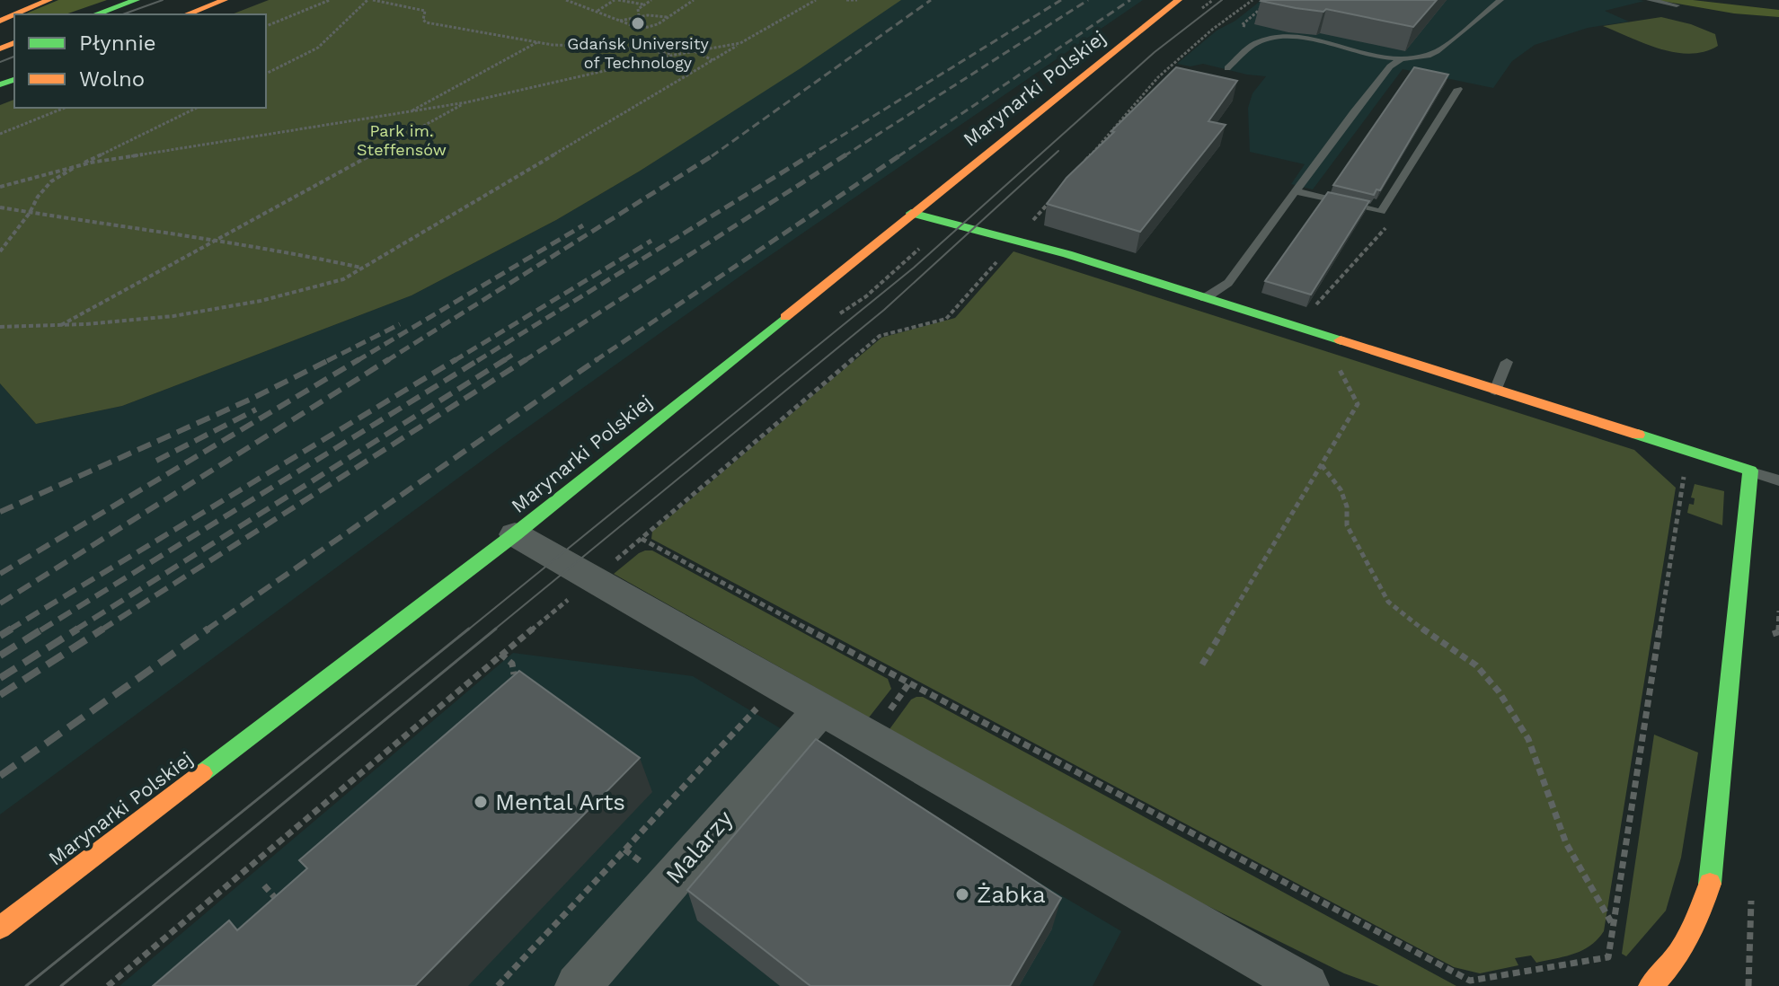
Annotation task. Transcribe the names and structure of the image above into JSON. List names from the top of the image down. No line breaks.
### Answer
{"streets":{"main road":["Marynarki Polskiej"],"street":["Malarzy"]},"parks":["Park im. Steffensów"],"places":["Gdańsk University of Technology","Mental Arts","Żabka"],"legend":["Płynnie","Wolno"]}
